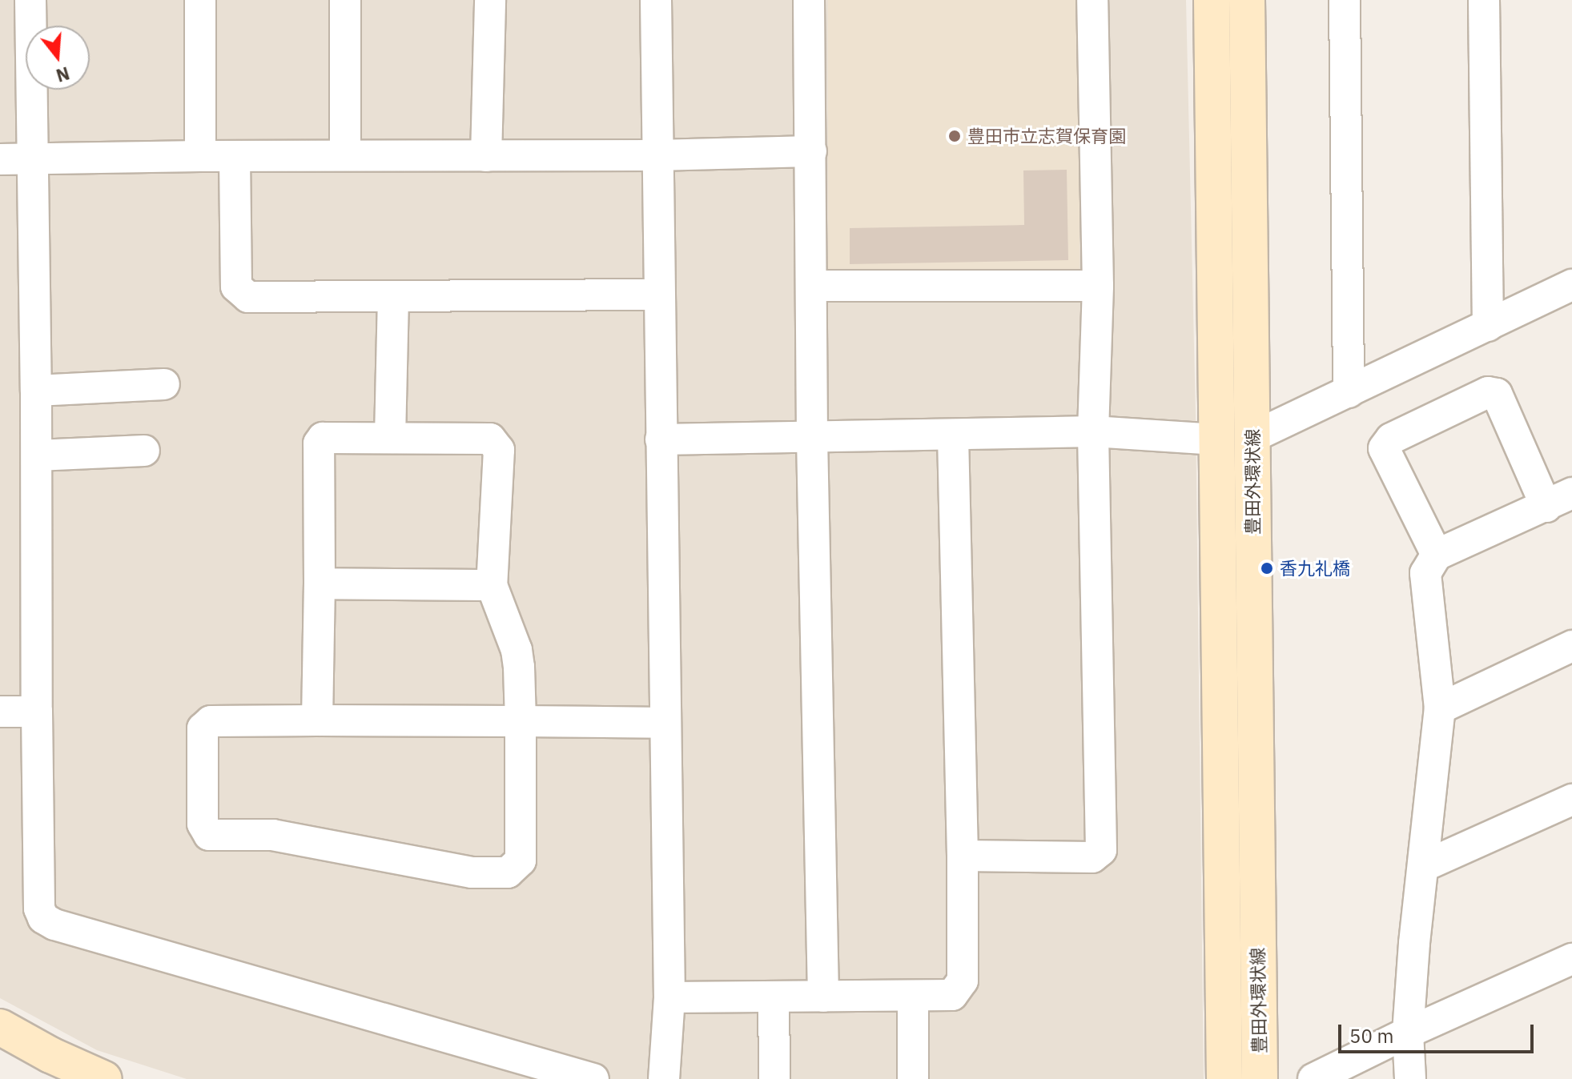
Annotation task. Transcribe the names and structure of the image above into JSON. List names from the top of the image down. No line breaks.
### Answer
{"streets":{"street":["豊田外環状線"]},"places":["豊田市立志賀保育園","香九礼橋"],"scale_bar":"50 m","north":"bottom"}
